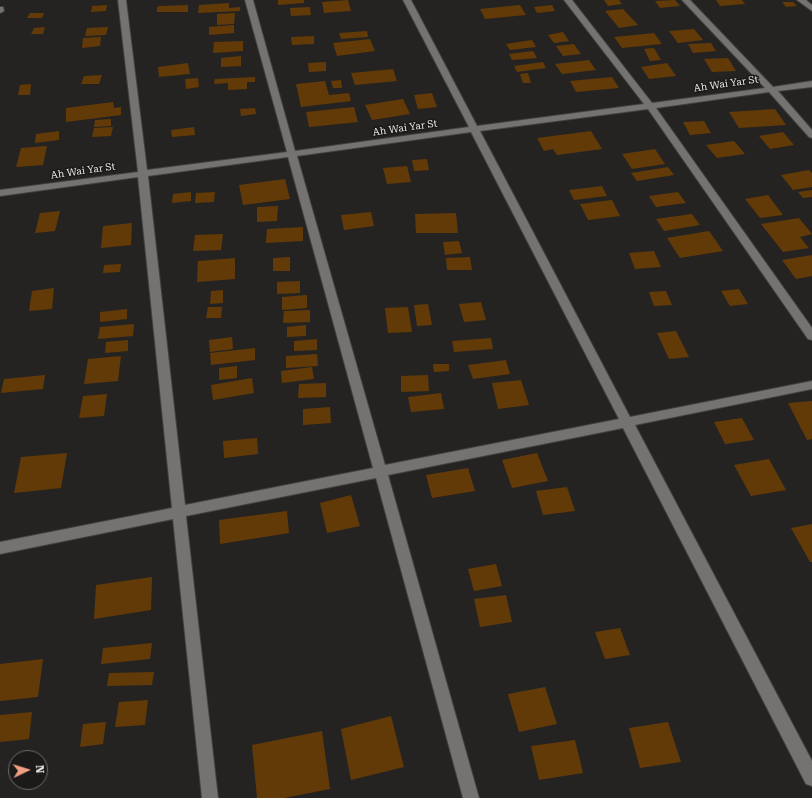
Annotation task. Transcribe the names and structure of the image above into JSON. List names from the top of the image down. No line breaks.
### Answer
{"streets":{"street":["Ah Wai Yar St"]},"north":"right"}
